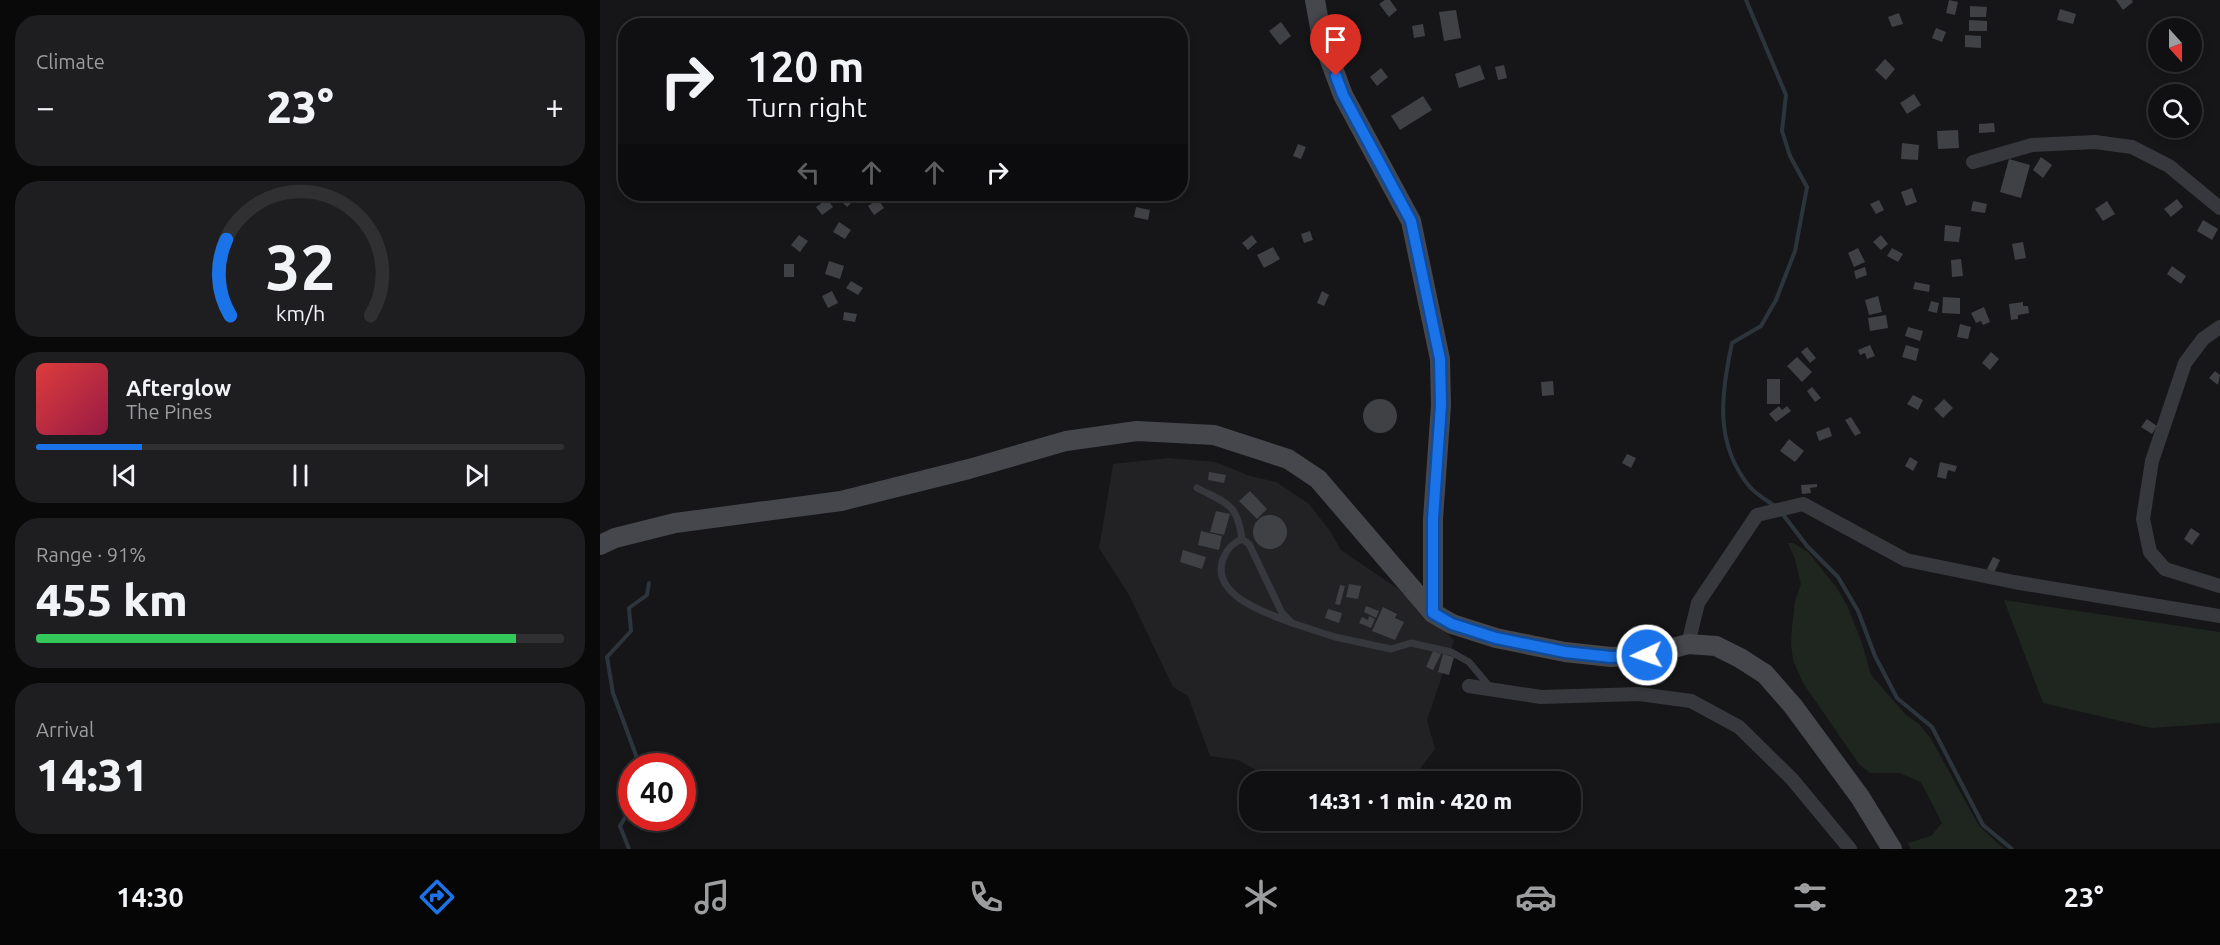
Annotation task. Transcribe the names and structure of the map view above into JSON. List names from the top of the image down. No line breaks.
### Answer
{"north":"bottom","page":{"tile":["Climate",["Range · 91%","455 km"],["Arrival","14:31"]],"turn":["120 m","Turn right"],"heat":["−","23°","+"],"song":["Afterglow","The Pines"],"limit":"40","trip":"14:31 · 1 min · 420 m","tabs":["14:30","23°"],"gauge":["32","km/h"]}}
